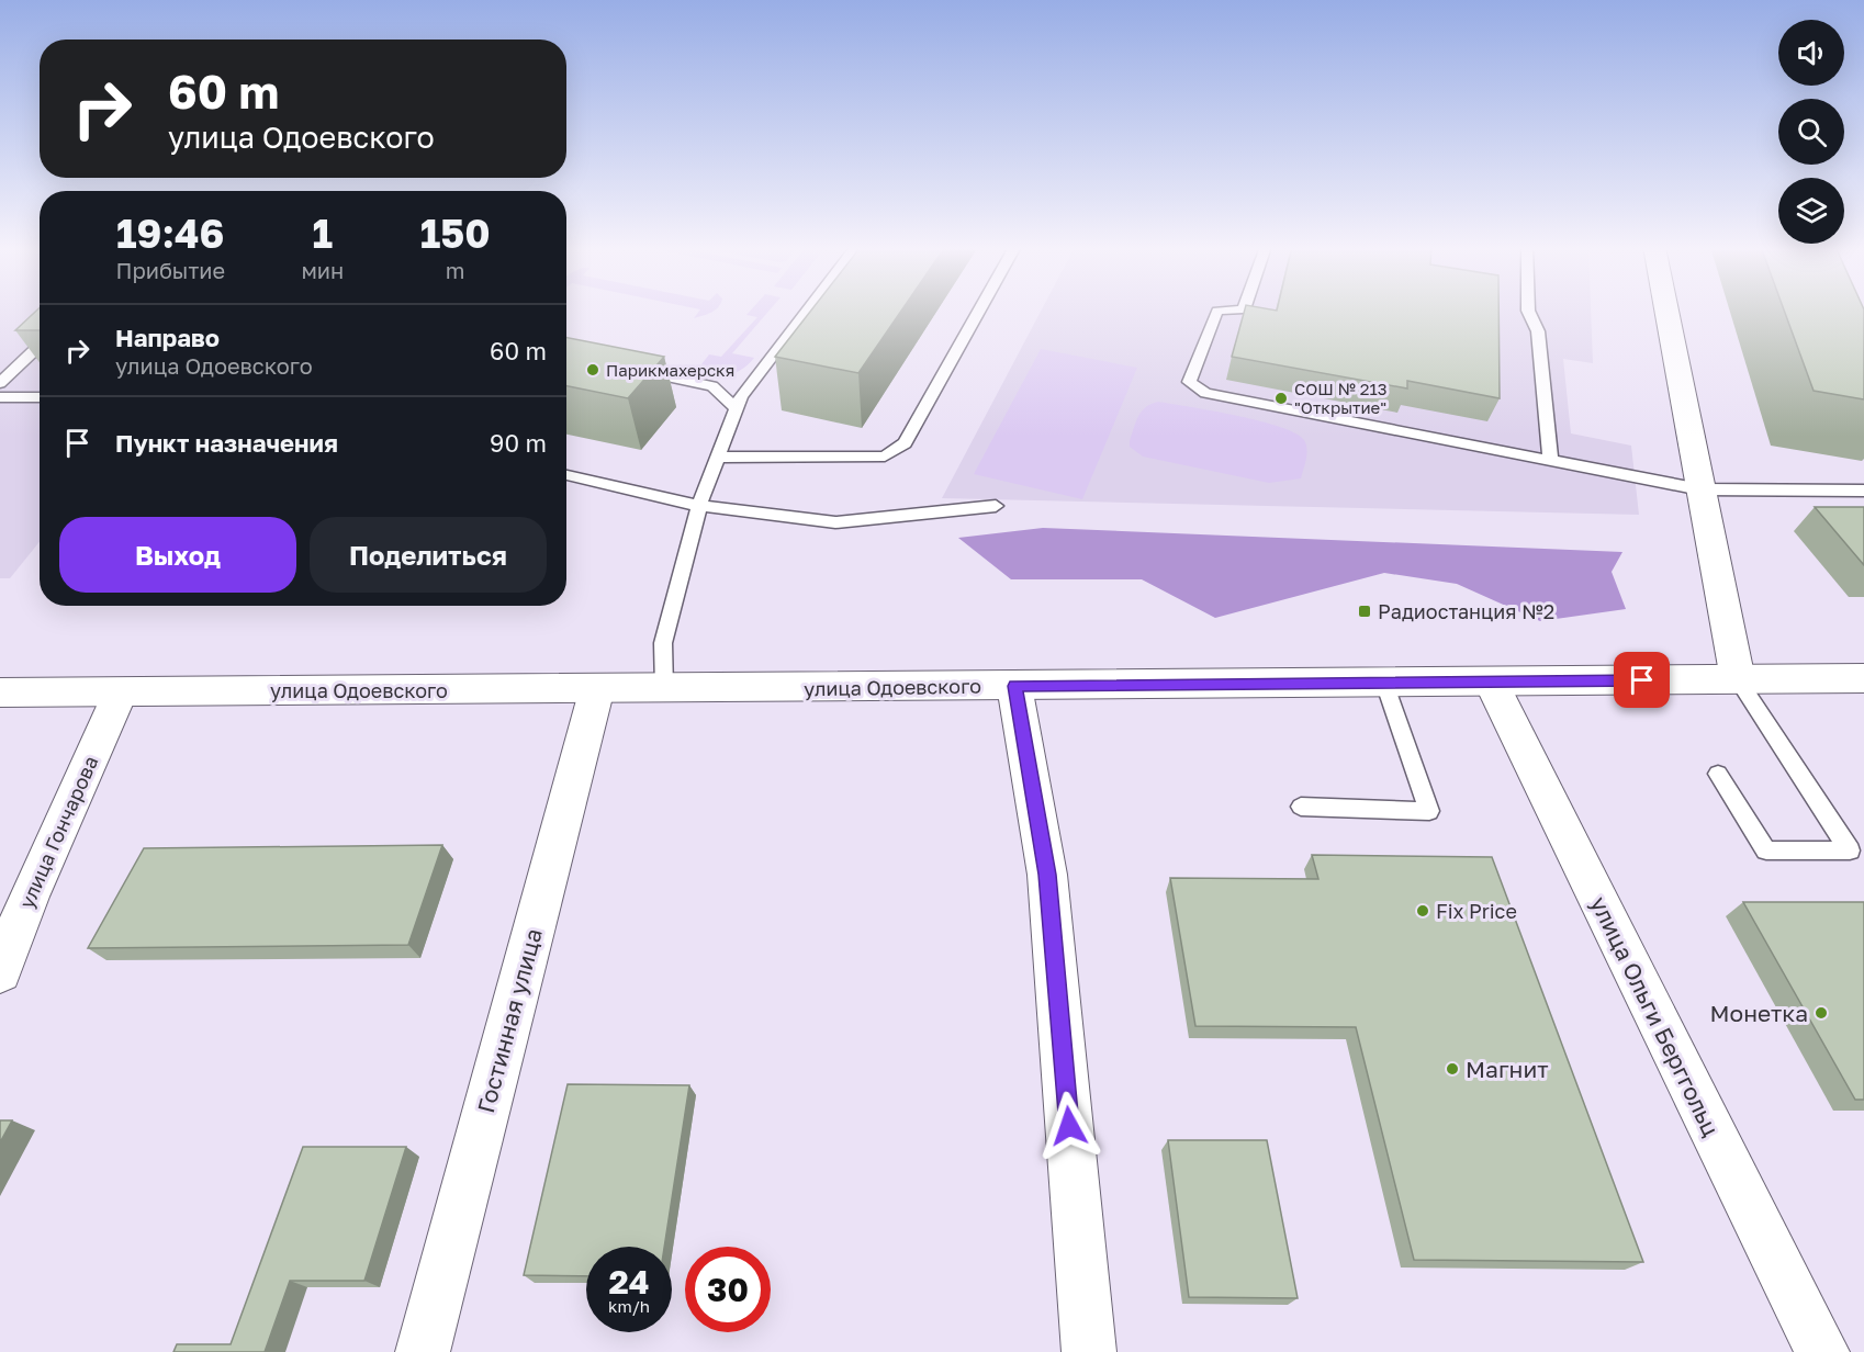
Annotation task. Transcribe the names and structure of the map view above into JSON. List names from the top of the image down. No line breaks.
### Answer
{"streets":{"street":["улица Одоевского","улица Гончарова","улица Ольги Берггольц","Гостинная улица"]},"crossings":[["улица Одоевского","улица Гончарова"],["улица Одоевского","улица Ольги Берггольц"],["улица Одоевского","Гостинная улица"]],"places":{"other":["Парикмахерскя","СОШ № 213 \"Открытие\"","Fix Price","Монетка","Магнит"],"transit":["Радиостанция №2"]},"page":{"turn":["60 m","улица Одоевского"],"eta":["19:46","Прибытие","1","мин","150","m"],"list":[{"name":"Направо","note":"улица Одоевского","value":"60 m"},{"name":"Пункт назначения","value":"90 m"}],"buttons":["Выход","Поделиться"],"speed":"24 km/h","limit":"30"}}
